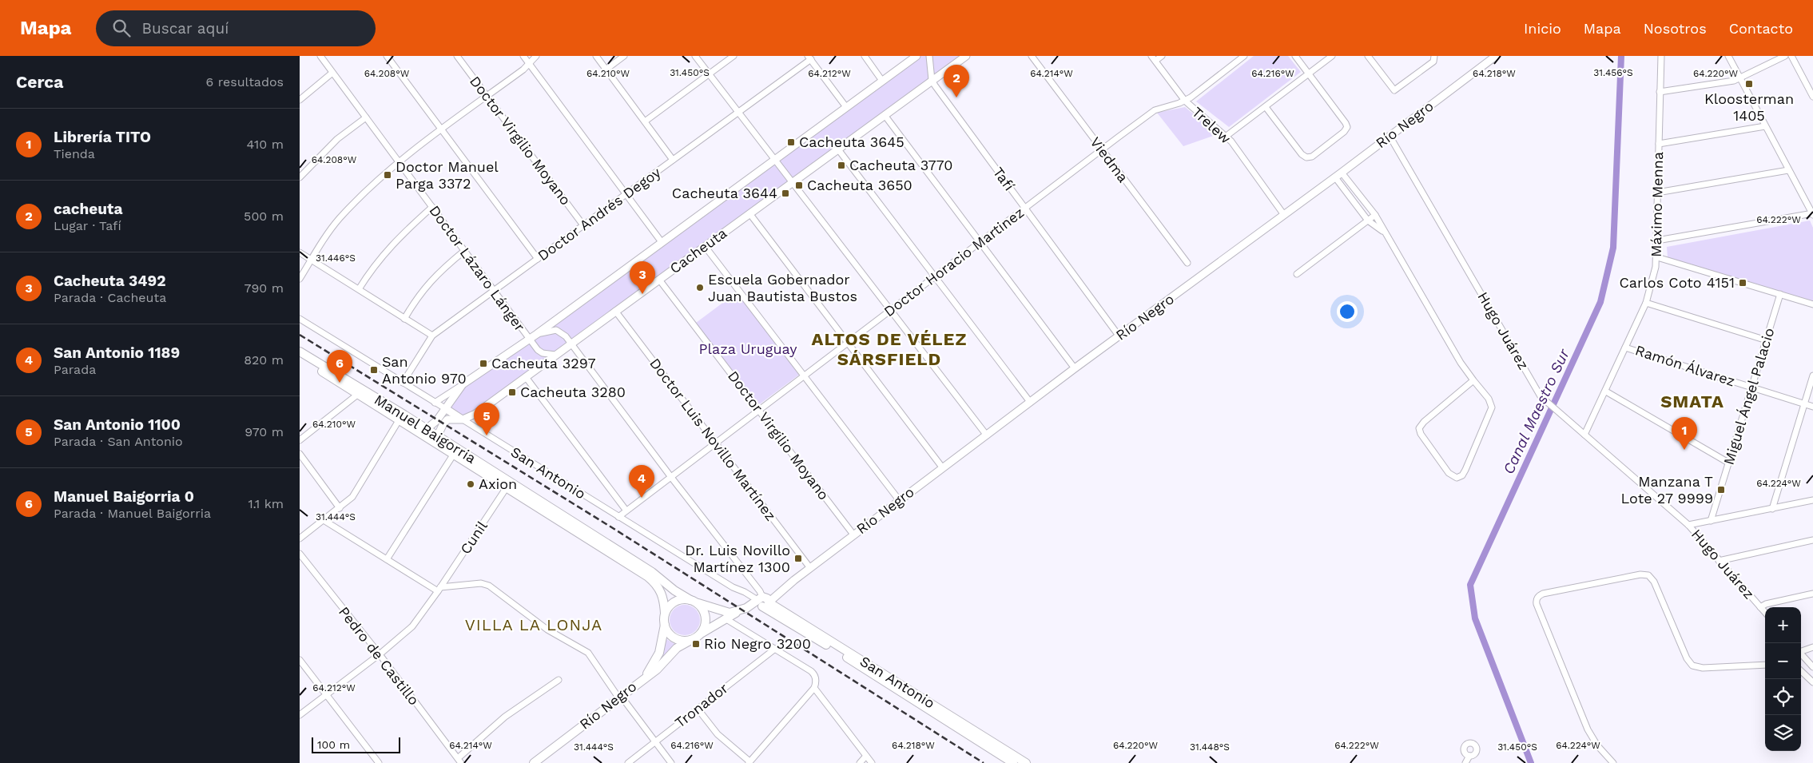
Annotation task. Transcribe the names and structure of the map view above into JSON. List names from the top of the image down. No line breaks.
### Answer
{"streets":{"main road":["Río Negro","Manuel Baigorria","San Antonio"],"street":["Trelew","Doctor Virgilio Moyano","Viedma","Tafí","Máximo Menna","Doctor Andrés Degoy","Cacheuta","Doctor Horacio Martinez","Doctor Lázaro Lánger","Hugo Juárez","Ramón Álvarez","Miguel Ángel Palacio","Doctor Luis Novillo Martínez","Cunil","Pedro de Castillo","Tronador"]},"crossings":[["Río Negro","Trelew"],["Río Negro","Doctor Virgilio Moyano"],["Río Negro","Tafí"],["Río Negro","Doctor Lázaro Lánger"],["Río Negro","Hugo Juárez"],["Río Negro","Manuel Baigorria"],["Río Negro","Doctor Luis Novillo Martínez"],["Río Negro","San Antonio"],["Trelew","Doctor Horacio Martinez"],["Doctor Virgilio Moyano","Doctor Andrés Degoy"],["Doctor Virgilio Moyano","Cacheuta"],["Doctor Virgilio Moyano","Doctor Horacio Martinez"],["Viedma","Doctor Horacio Martinez"],["Tafí","Cacheuta"],["Tafí","Doctor Horacio Martinez"],["Máximo Menna","Hugo Juárez"],["Máximo Menna","Ramón Álvarez"],["Doctor Andrés Degoy","Doctor Lázaro Lánger"],["Doctor Andrés Degoy","San Antonio"],["Cacheuta","Doctor Lázaro Lánger"],["Cacheuta","Manuel Baigorria"],["Cacheuta","Doctor Luis Novillo Martínez"],["Cacheuta","San Antonio"],["Doctor Horacio Martinez","Doctor Lázaro Lánger"],["Doctor Horacio Martinez","Doctor Luis Novillo Martínez"],["Doctor Horacio Martinez","San Antonio"],["Doctor Lázaro Lánger","San Antonio"],["Ramón Álvarez","Miguel Ángel Palacio"],["Manuel Baigorria","Cunil"],["Cunil","Pedro de Castillo"]],"districts":["ALTOS DE VÉLEZ SÁRSFIELD","SMATA","VILLA LA LONJA"],"water":["Canal Maestro Sur"],"parks":["Plaza Uruguay"],"places":{"transit":["Kloosterman 1405","Cacheuta 3645","Cacheuta 3770","Doctor Manuel Parga 3372","Cacheuta 3650","Cacheuta 3644","Carlos Coto 4151","Cacheuta 3297","San Antonio 970","Cacheuta 3280","Manzana T Lote 27 9999","Dr. Luis Novillo Martínez 1300","Rio Negro 3200"],"other":["Escuela Gobernador Juan Bautista Bustos","Axion"]},"scale_bar":"100 m","page":{"header":"Mapa","search":"Buscar aquí","nav":["Inicio","Mapa","Nosotros","Contacto"],"heading":["Cerca","6 resultados"],"pins":["2","3","6","5","1","4"],"list":[{"mark":"1","name":"Librería TITO","note":"Tienda","value":"410 m"},{"mark":"2","name":"cacheuta","note":"Lugar · Tafí","value":"500 m"},{"mark":"3","name":"Cacheuta 3492","note":"Parada · Cacheuta","value":"790 m"},{"mark":"4","name":"San Antonio 1189","note":"Parada","value":"820 m"},{"mark":"5","name":"San Antonio 1100","note":"Parada · San Antonio","value":"970 m"},{"mark":"6","name":"Manuel Baigorria 0","note":"Parada · Manuel Baigorria","value":"1.1 km"}],"map_buttons":["+","−"],"scale":"100 m"},"coordinates":["31.450°S","31.456°S","64.208°W","64.210°W","64.212°W","64.214°W","64.216°W","64.218°W","64.220°W","64.222°W","31.446°S","64.224°W","31.444°S","31.448°S"]}
